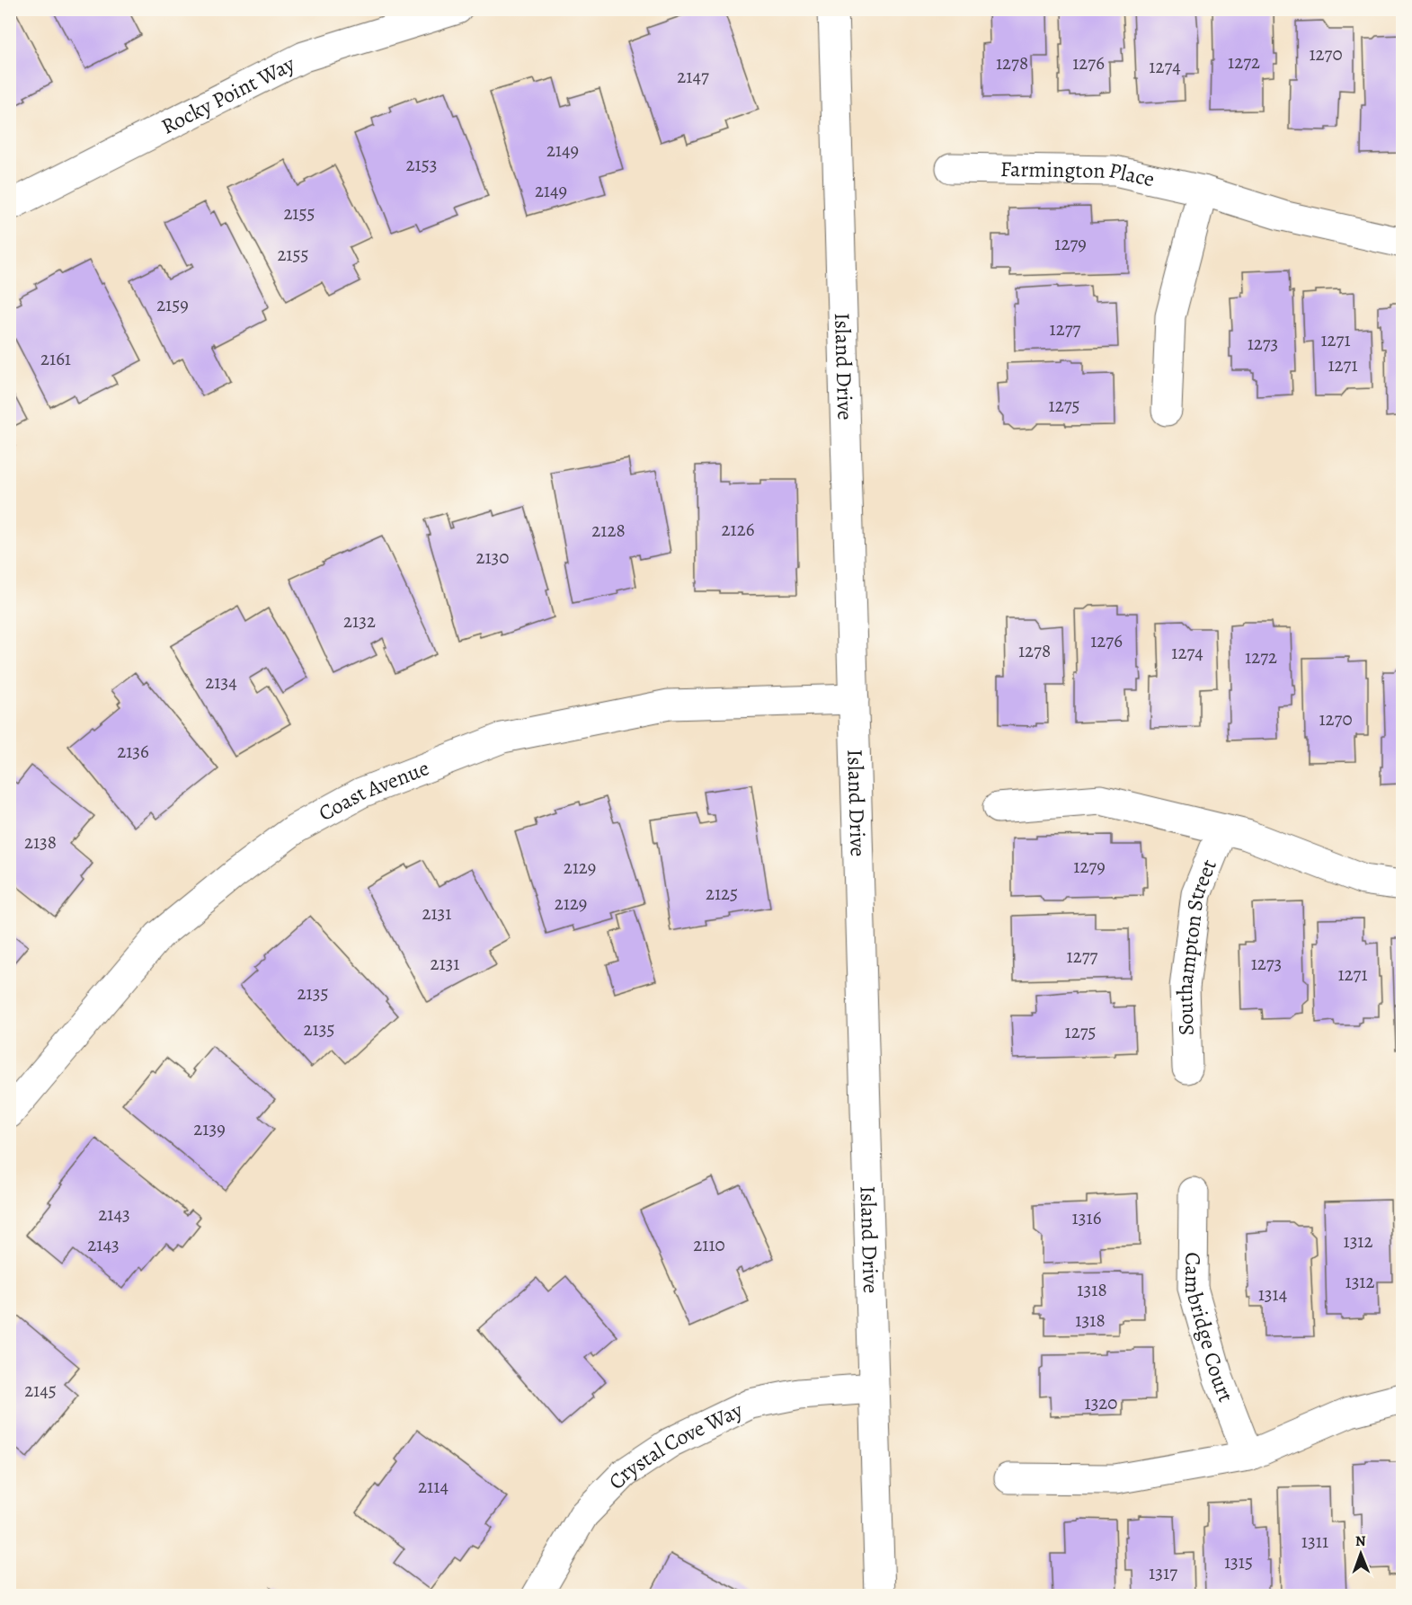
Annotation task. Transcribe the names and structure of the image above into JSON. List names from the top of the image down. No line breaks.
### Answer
{"streets":{"street":["Rocky Point Way","Farmington Place","Island Drive","Coast Avenue","Southampton Street","Cambridge Court","Crystal Cove Way"]},"crossings":[["Island Drive","Coast Avenue"],["Island Drive","Crystal Cove Way"]],"house_numbers":["1270","1272","1278","1276","1274","2147","2149","2153","2149","2155","1279","2155","2159","1277","1271","1273","2161","1271","1275","2126","2128","2130","2132","1276","1278","1274","1272","2134","1270","2136","2138","1279","2129","2125","2129","2131","1277","2131","1273","1271","2135","2135","1275","2139","2143","1316","1312","2143","2110","1312","1318","1314","1318","2145","1320","2114","1311","1315","1317"],"north":"top"}
